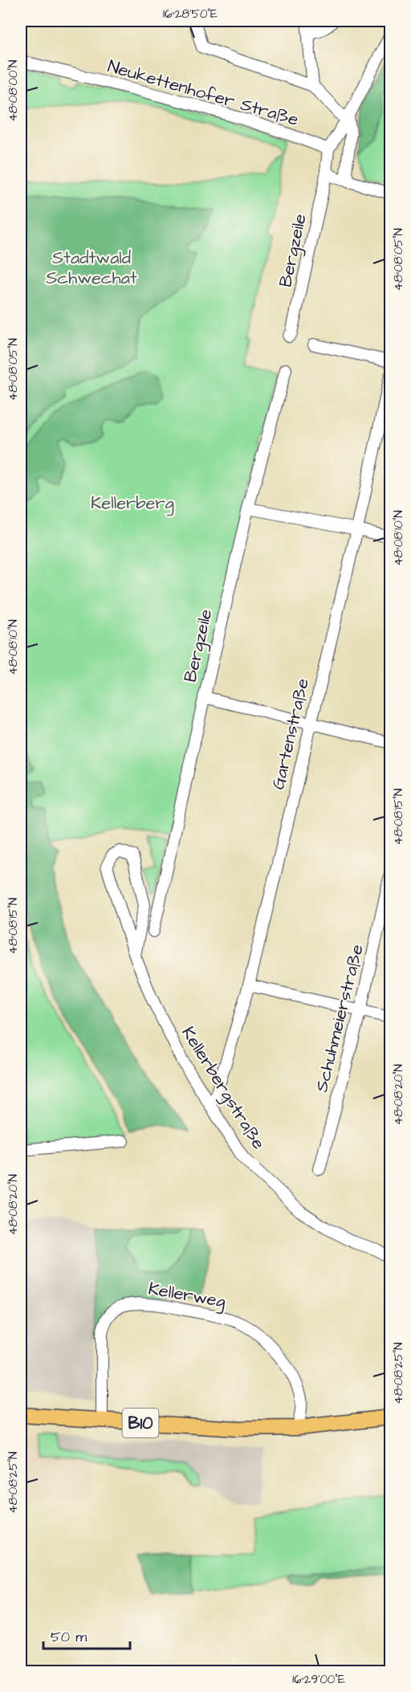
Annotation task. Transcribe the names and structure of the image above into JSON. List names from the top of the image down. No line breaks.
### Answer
{"streets":{"main road":["B10"],"street":["Neukettenhofer Straße","Bergzeile","Gartenstraße","Schuhmeierstraße","Kellerbergstraße","Kellerweg"]},"crossings":[["Kellerweg","B10"]],"parks":["Stadtwald Schwechat","Kellerberg"],"scale_bar":"50 m","coordinates":["16°28'50\"E","48°08'00\"N","48°08'05\"N","48°08'10\"N","48°08'15\"N","48°08'20\"N","48°08'25\"N","16°29'00\"E"]}
